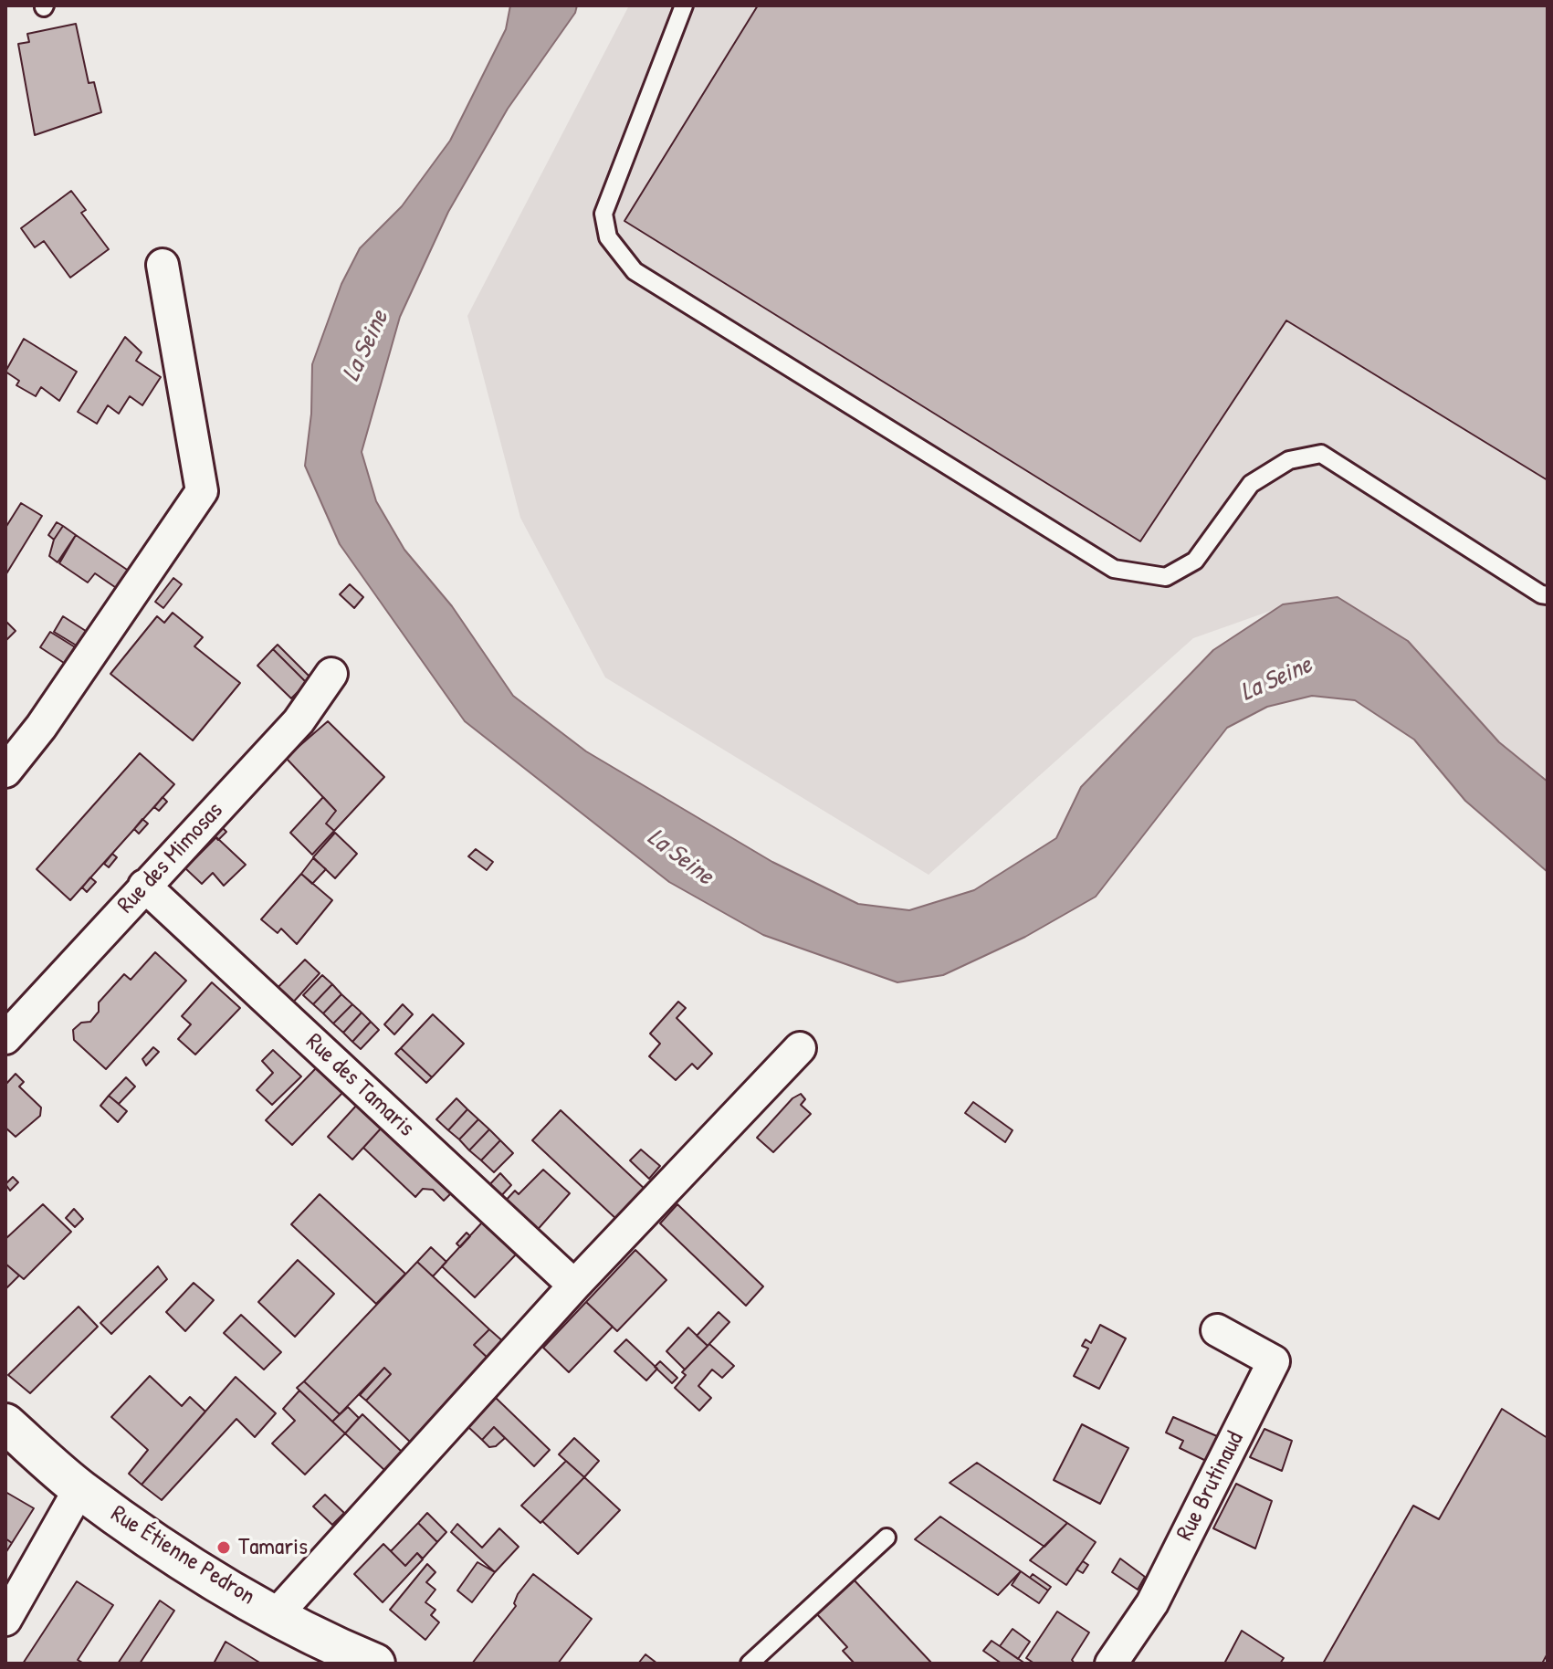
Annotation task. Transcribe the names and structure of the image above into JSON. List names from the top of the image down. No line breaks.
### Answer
{"streets":{"street":["Rue des Mimosas","Rue des Tamaris","Rue Brutinaud","Rue Étienne Pedron"]},"crossings":[["Rue des Mimosas","Rue des Tamaris"]],"water":["La Seine"],"places":["Tamaris"]}
